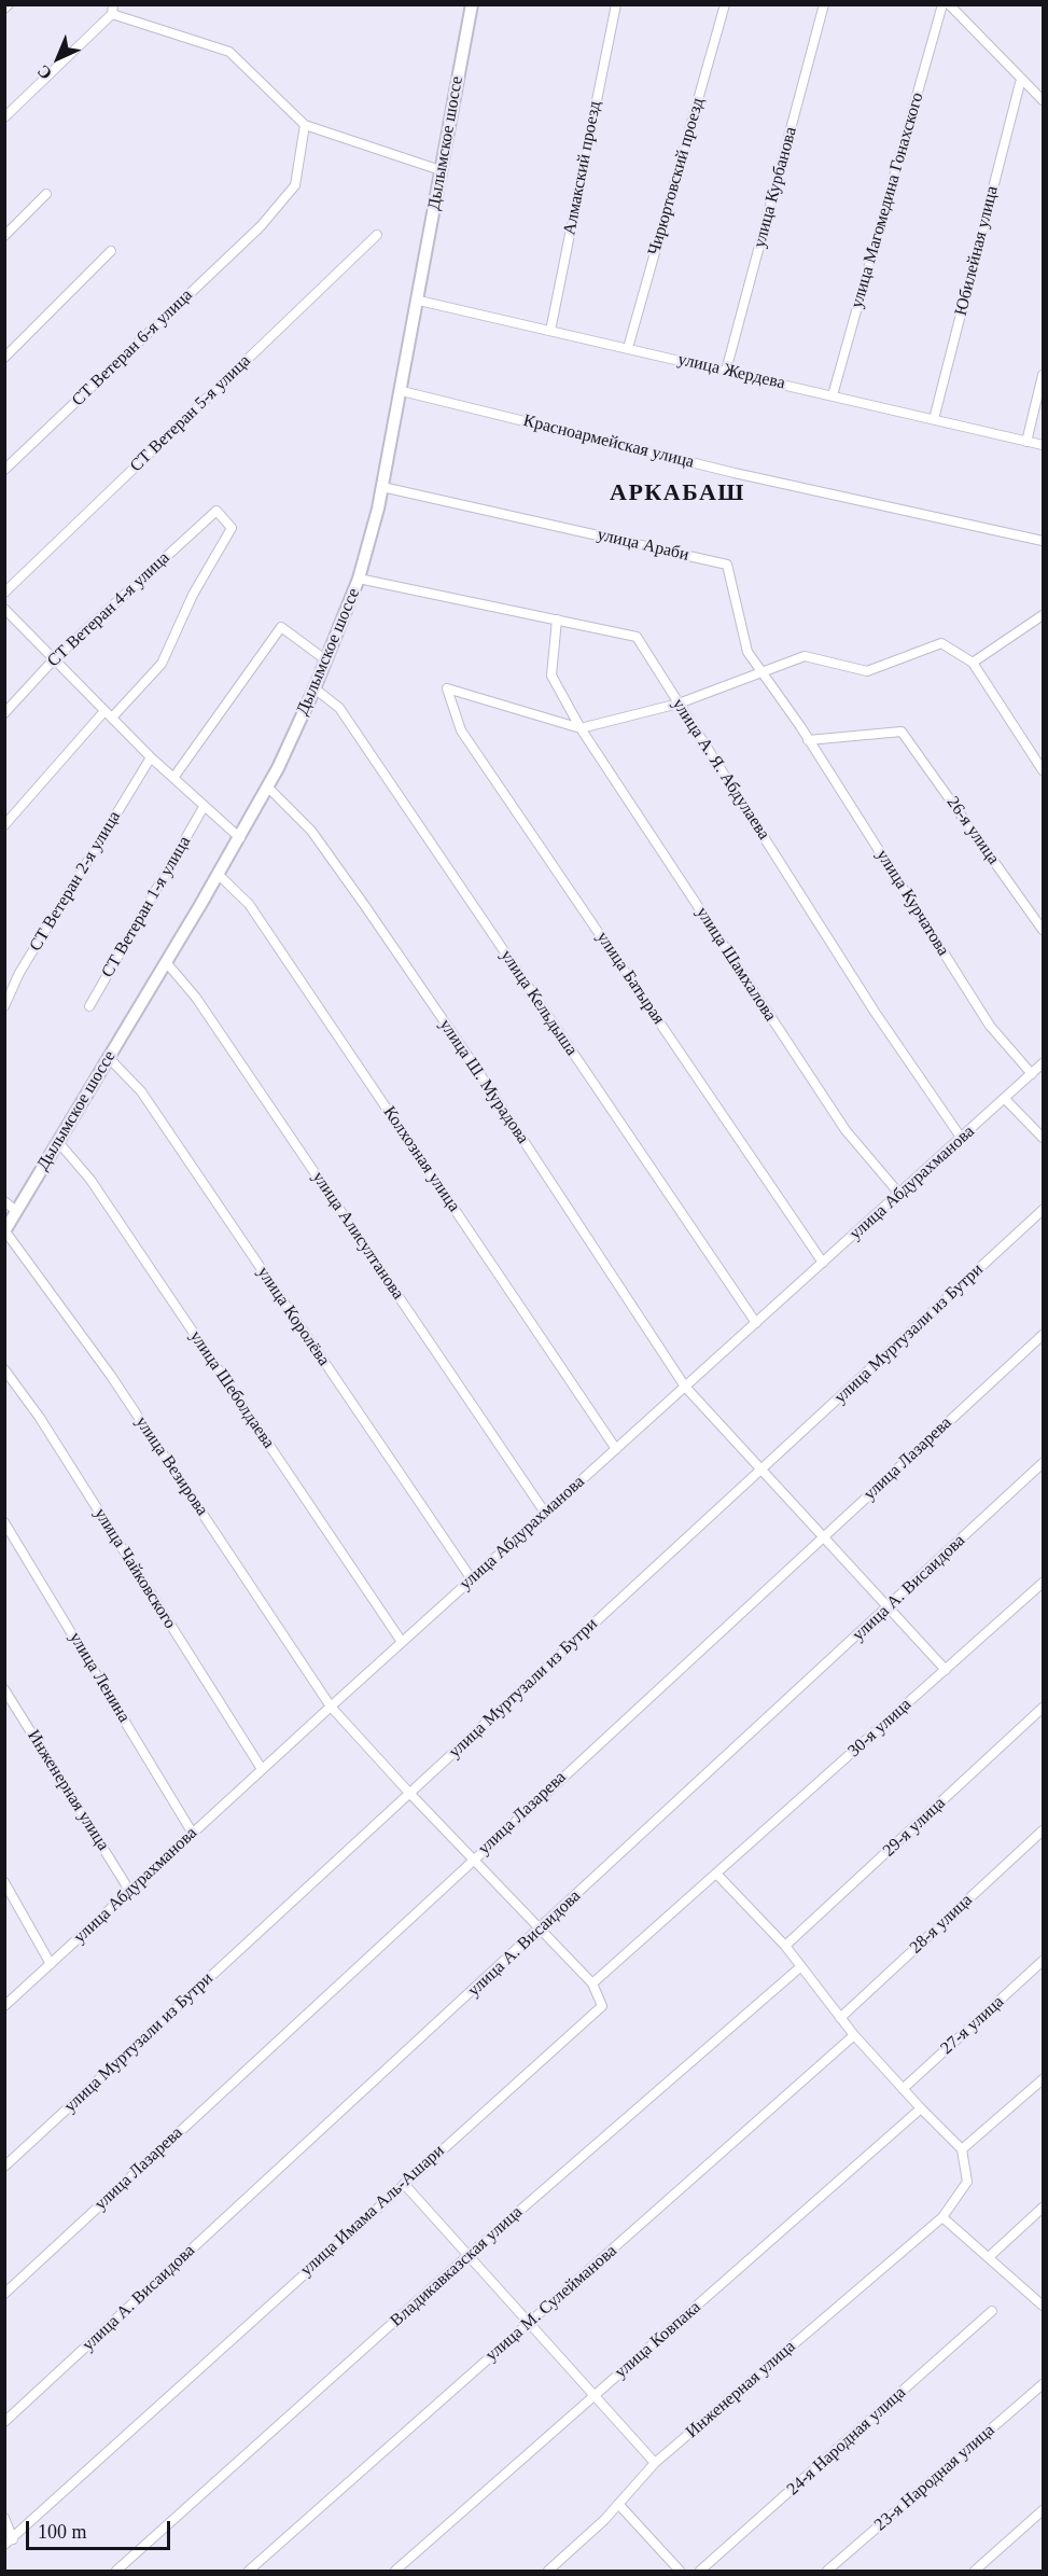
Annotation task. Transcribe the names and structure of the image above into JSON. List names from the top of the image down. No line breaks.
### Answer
{"streets":{"main road":["Дылымское шоссе"],"street":["Алмакский проезд","Чирюртовский проезд","улица Курбанова","улица Магомедина Гонахского","Юбилейная улица","СТ Ветеран 6-я улица","улица Жердева","СТ Ветеран 5-я улица","Красноармейская улица","улица Араби","СТ Ветеран 4-я улица","улица А. Я. Абдулаева","26-я улица","СТ Ветеран 2-я улица","улица Курчатова","СТ Ветеран 1-я улица","улица Шамхалова","улица Батырая","улица Кельдыша","улица Ш. Мурадова","Колхозная улица","улица Абдурахманова","улица Алисултанова","улица Королёва","улица Муртузали из Бутри","улица Шеболдаева","улица Лазарева","улица Везирова","улица Чайковского","улица А. Висаидова","улица Ленина","30-я улица","Инженерная улица","29-я улица","28-я улица","27-я улица","улица Имама Аль-Ашари","Владикавказская улица","улица М. Сулейманова","улица Ковпака","24-я Народная улица","23-я Народная улица"]},"crossings":[["Дылымское шоссе","улица Жердева"],["Дылымское шоссе","Красноармейская улица"],["Дылымское шоссе","улица Араби"],["Дылымское шоссе","улица А. Я. Абдулаева"],["Дылымское шоссе","улица Кельдыша"],["Дылымское шоссе","улица Ш. Мурадова"],["Дылымское шоссе","Колхозная улица"],["Дылымское шоссе","улица Алисултанова"],["Дылымское шоссе","улица Королёва"],["Дылымское шоссе","улица Шеболдаева"],["Дылымское шоссе","улица Везирова"],["Алмакский проезд","улица Жердева"],["Чирюртовский проезд","улица Жердева"],["улица Курбанова","улица Жердева"],["улица Магомедина Гонахского","улица Жердева"],["Юбилейная улица","улица Жердева"],["улица Араби","улица Курчатова"],["улица А. Я. Абдулаева","улица Шамхалова"],["улица А. Я. Абдулаева","улица Абдурахманова"],["26-я улица","улица Курчатова"],["улица Курчатова","улица Абдурахманова"],["улица Шамхалова","улица Батырая"],["улица Шамхалова","улица Абдурахманова"],["улица Батырая","улица Абдурахманова"],["улица Кельдыша","улица Абдурахманова"],["улица Ш. Мурадова","улица Абдурахманова"],["улица Ш. Мурадова","улица Муртузали из Бутри"],["улица Ш. Мурадова","улица Лазарева"],["улица Ш. Мурадова","улица А. Висаидова"],["улица Ш. Мурадова","30-я улица"],["Колхозная улица","улица Абдурахманова"],["улица Абдурахманова","улица Алисултанова"],["улица Абдурахманова","улица Королёва"],["улица Абдурахманова","улица Шеболдаева"],["улица Абдурахманова","улица Везирова"],["улица Абдурахманова","улица Чайковского"],["улица Абдурахманова","улица Ленина"],["улица Абдурахманова","Инженерная улица"],["улица Муртузали из Бутри","улица Везирова"],["улица Лазарева","улица Везирова"],["улица Везирова","улица А. Висаидова"],["улица Везирова","улица Имама Аль-Ашари"]],"districts":["АРКАБАШ"],"scale_bar":"100 m","north":"bottom left"}
